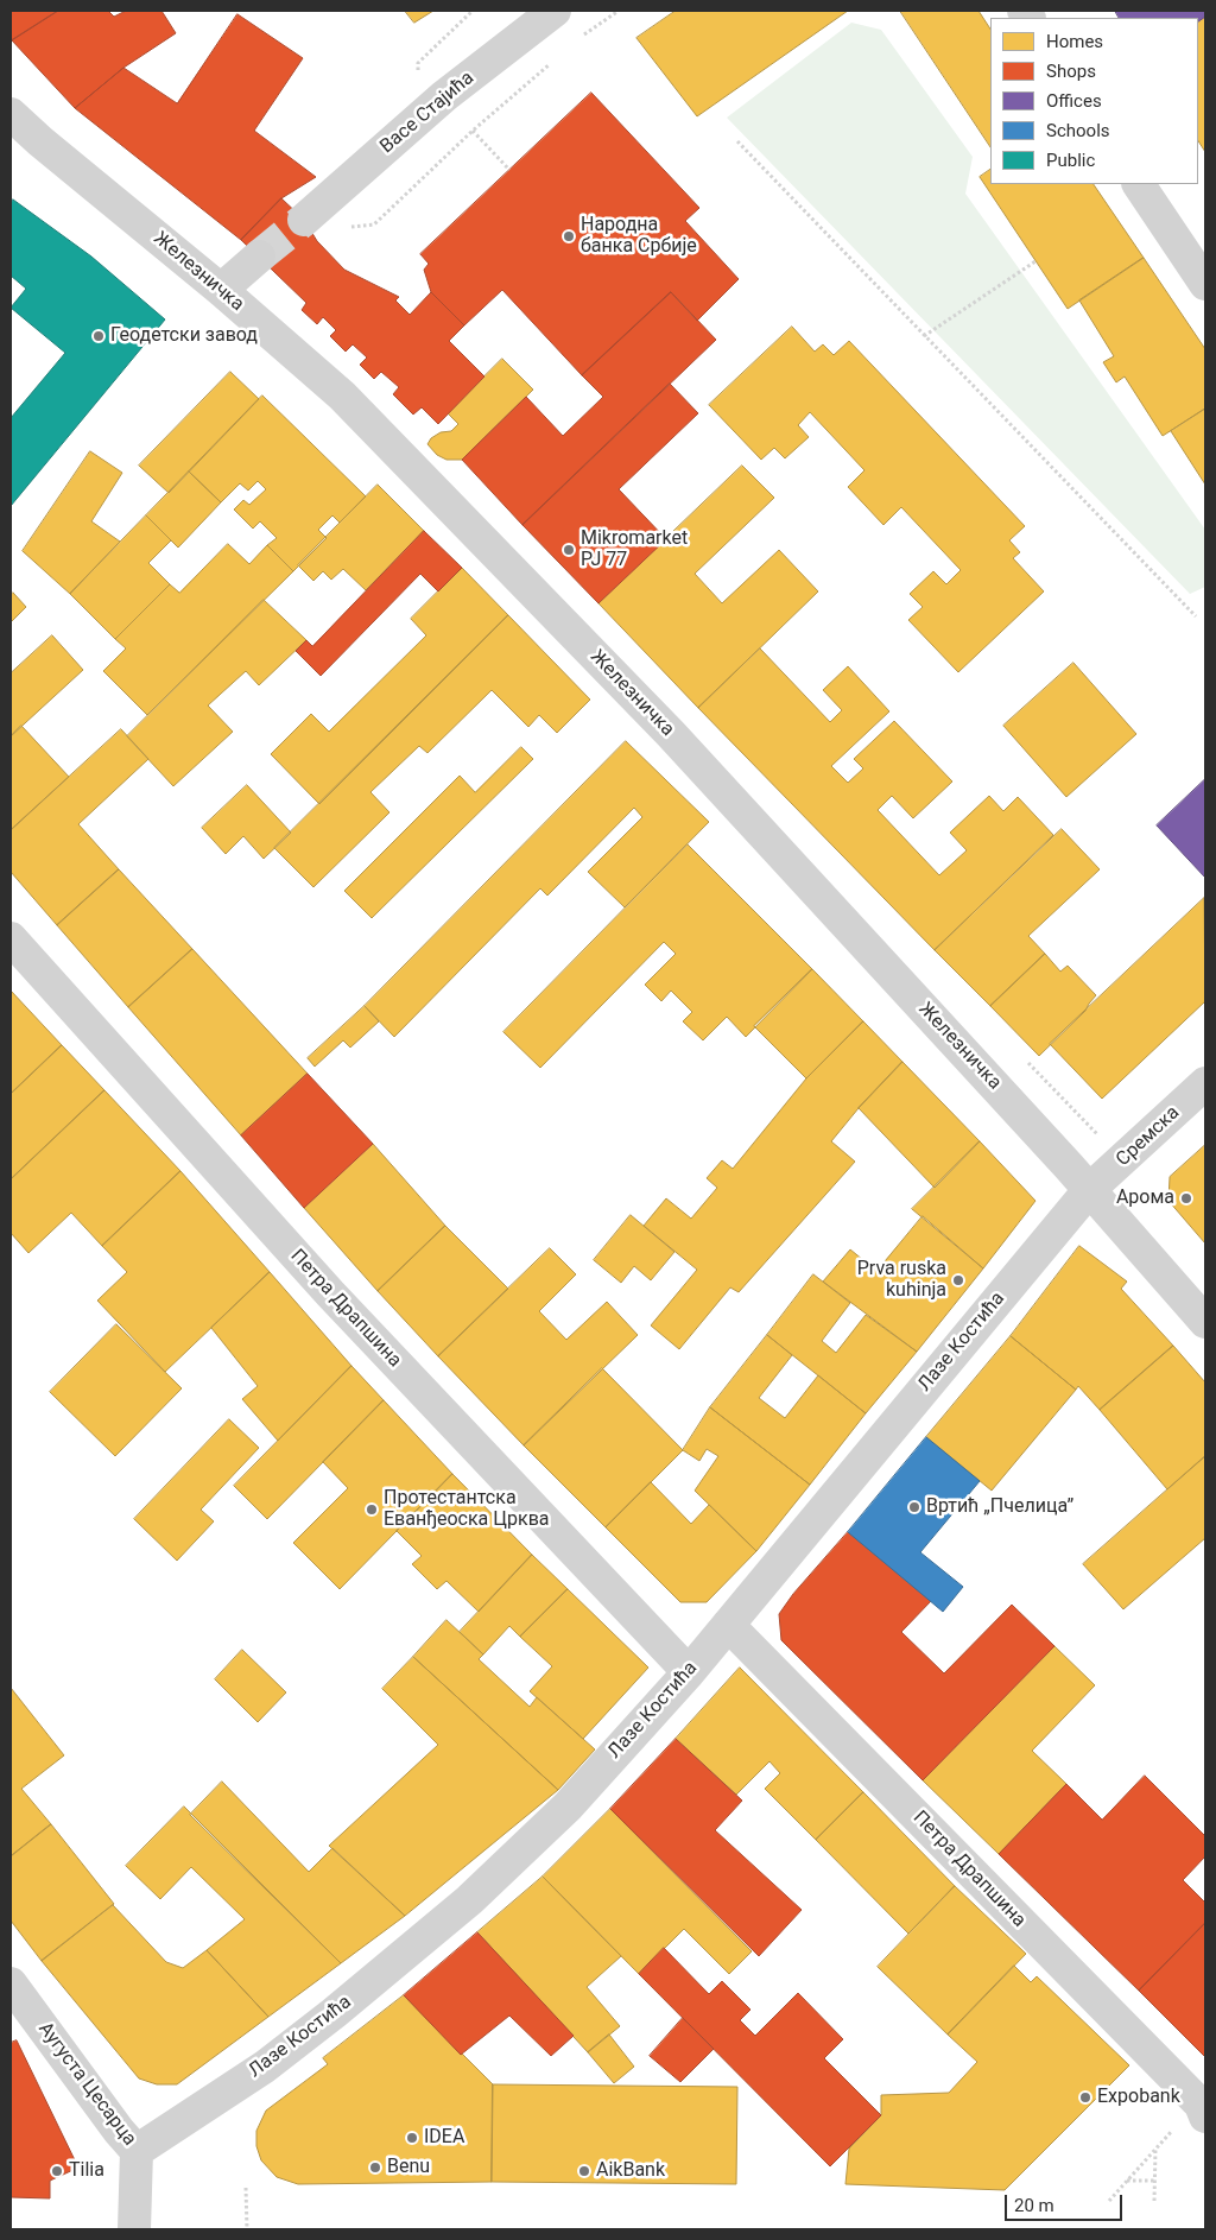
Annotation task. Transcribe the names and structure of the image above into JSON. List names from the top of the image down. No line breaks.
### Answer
{"streets":{"street":["Васе Стајића","Железничка","Сремска","Петра Драпшина","Лазе Костића","Аугуста Цесарца"]},"crossings":[["Железничка","Сремска"],["Железничка","Лазе Костића"],["Сремска","Лазе Костића"],["Петра Драпшина","Лазе Костића"],["Лазе Костића","Аугуста Цесарца"]],"places":["Народна банка Србије","Геодетски завод","Mikromarket PJ 77","Арома","Prva ruska kuhinja","Вртић „Пчелица”","Протестантска Еванђеоска Црква","Expobank","IDEA","Benu","Tilia","AikBank"],"legend":["Homes","Shops","Offices","Schools","Public"],"scale_bar":"20 m"}
